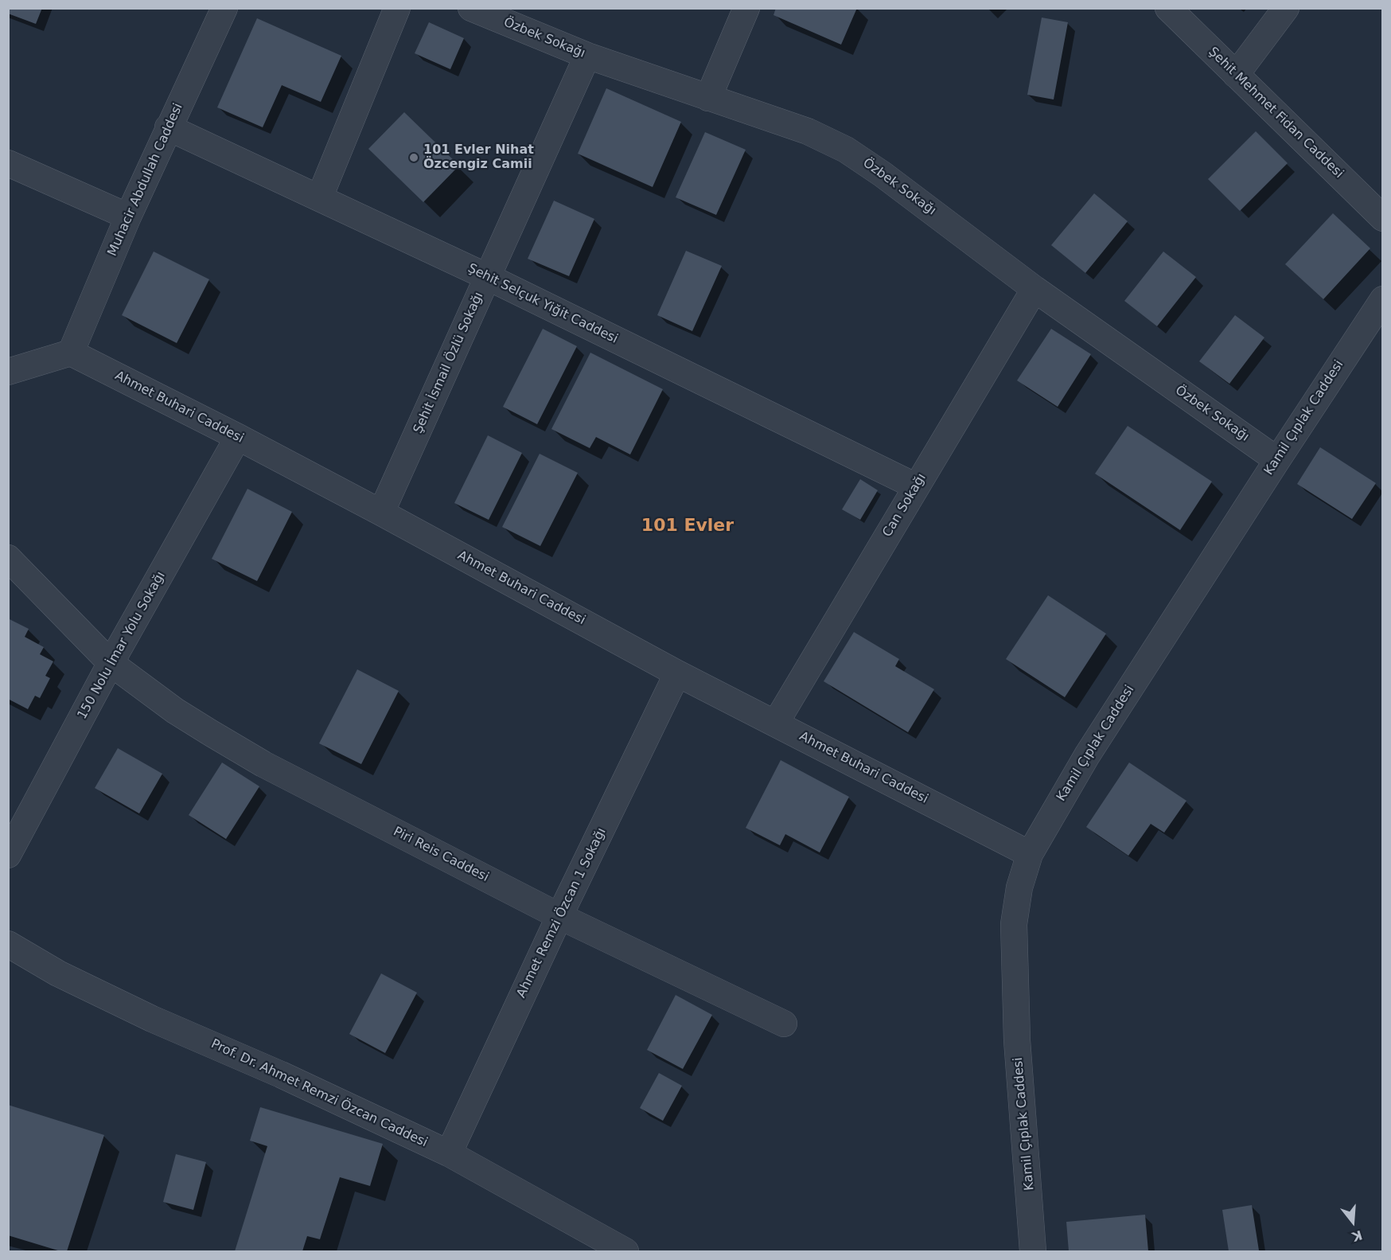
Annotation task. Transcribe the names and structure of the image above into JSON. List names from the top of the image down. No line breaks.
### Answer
{"streets":{"street":["Özbek Sokağı","Şehit Mehmet Fidan Caddesi","Muhacir Abdullah Caddesi","Şehit Selçuk Yiğit Caddesi","Şehit İsmail Özlü Sokağı","Ahmet Buhari Caddesi","Kamil Çıplak Caddesi","Can Sokağı","150 Nolu İmar Yolu Sokağı","Piri Reis Caddesi","Ahmet Remzi Özcan 1 Sokağı","Prof. Dr. Ahmet Remzi Özcan Caddesi"]},"crossings":[["Özbek Sokağı","Şehit İsmail Özlü Sokağı"],["Özbek Sokağı","Kamil Çıplak Caddesi"],["Özbek Sokağı","Can Sokağı"],["Muhacir Abdullah Caddesi","Şehit Selçuk Yiğit Caddesi"],["Muhacir Abdullah Caddesi","Ahmet Buhari Caddesi"],["Şehit Selçuk Yiğit Caddesi","Şehit İsmail Özlü Sokağı"],["Şehit Selçuk Yiğit Caddesi","Can Sokağı"],["Şehit İsmail Özlü Sokağı","Ahmet Buhari Caddesi"],["Ahmet Buhari Caddesi","Kamil Çıplak Caddesi"],["Ahmet Buhari Caddesi","Can Sokağı"],["Ahmet Buhari Caddesi","150 Nolu İmar Yolu Sokağı"],["Ahmet Buhari Caddesi","Ahmet Remzi Özcan 1 Sokağı"],["150 Nolu İmar Yolu Sokağı","Piri Reis Caddesi"],["Piri Reis Caddesi","Ahmet Remzi Özcan 1 Sokağı"],["Ahmet Remzi Özcan 1 Sokağı","Prof. Dr. Ahmet Remzi Özcan Caddesi"]],"districts":["101 Evler"],"places":["101 Evler Nihat Özcengiz Camii"],"north":"bottom"}
